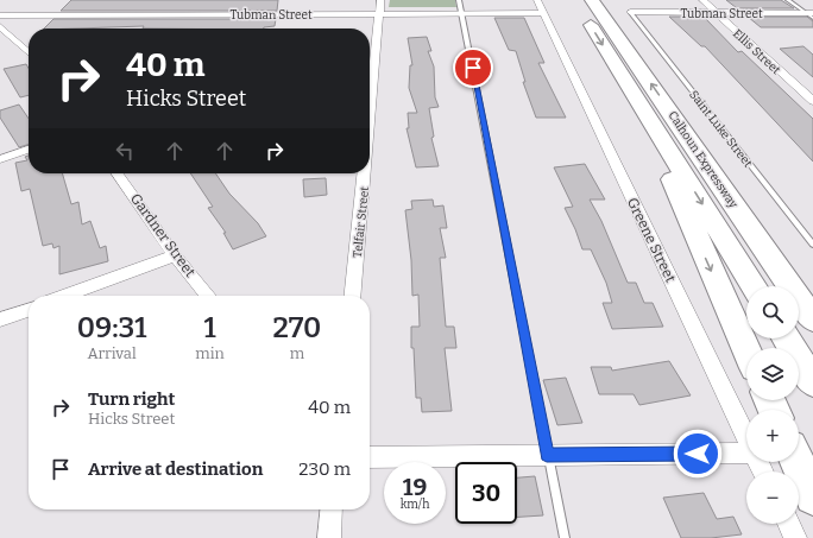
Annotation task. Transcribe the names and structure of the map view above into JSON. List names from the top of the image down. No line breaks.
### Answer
{"streets":{"highway":["Calhoun Expressway"],"street":["Tubman Street","Ellis Street","Telfair Street","Gardner Street","Greene Street"],"lane":["Saint Luke Street"]},"crossings":[["Tubman Street","Ellis Street"],["Tubman Street","Saint Luke Street"],["Tubman Street","Telfair Street"],["Tubman Street","Greene Street"]],"page":{"turn":["40 m","Hicks Street"],"map_buttons":["+","−"],"eta":["09:31","Arrival","1","min","270","m"],"list":[{"name":"Turn right","note":"Hicks Street","value":"40 m"},{"name":"Arrive at destination","value":"230 m"}],"speed":"19 km/h","limit":"30"}}
